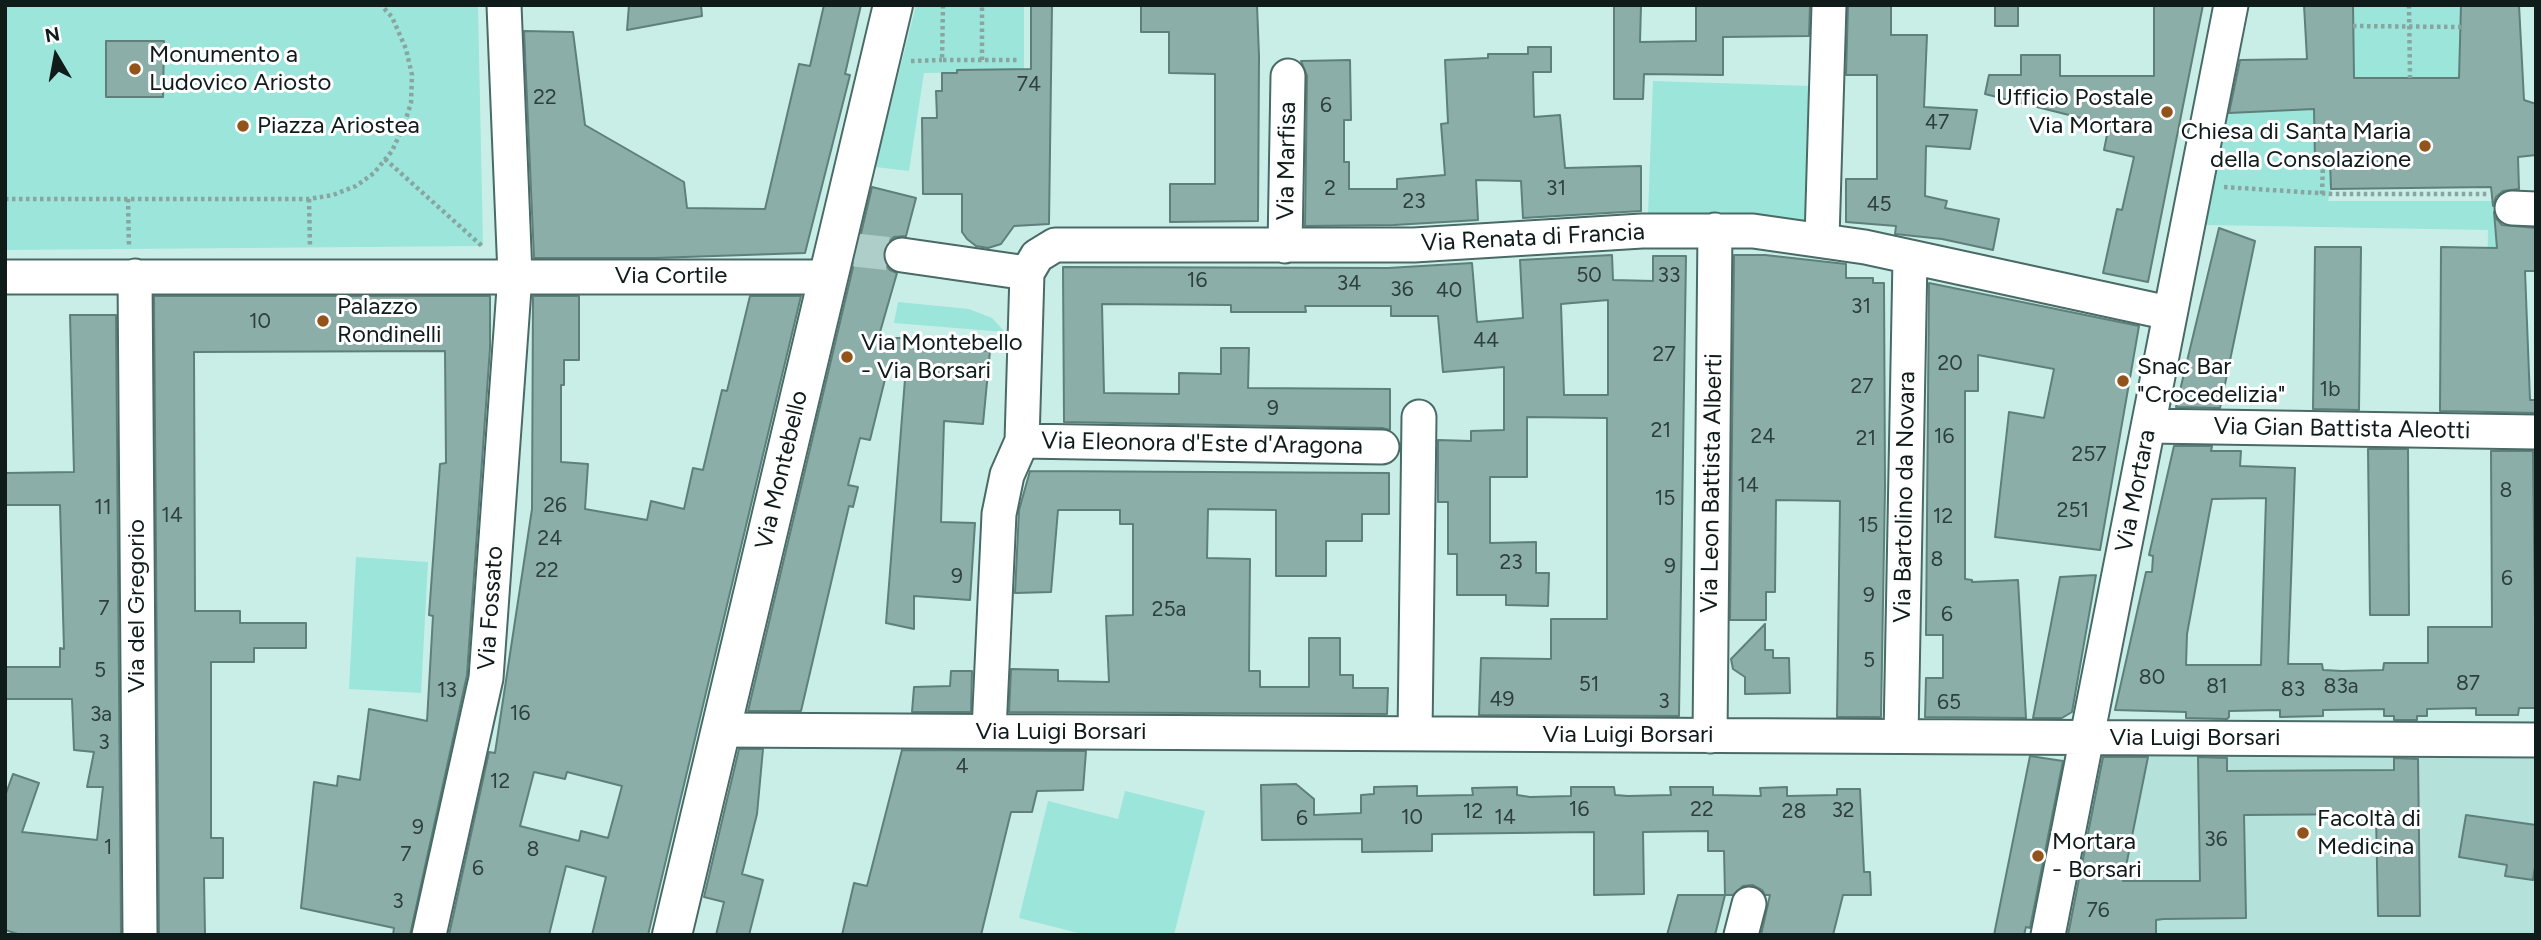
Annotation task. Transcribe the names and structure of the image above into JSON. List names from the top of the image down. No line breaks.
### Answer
{"streets":{"street":["Via Marfisa","Via Renata di Francia","Via Cortile","Via Gian Battista Aleotti","Via Eleonora d'Este d'Aragona","Via Montebello","Via Leon Battista Alberti","Via Mortara","Via Bartolino da Novara","Via del Gregorio","Via Fossato","Via Luigi Borsari"]},"crossings":[["Via Marfisa","Via Renata di Francia"],["Via Renata di Francia","Via Leon Battista Alberti"],["Via Renata di Francia","Via Mortara"],["Via Renata di Francia","Via Bartolino da Novara"],["Via Cortile","Via Montebello"],["Via Cortile","Via Fossato"],["Via Gian Battista Aleotti","Via Mortara"],["Via Montebello","Via Luigi Borsari"],["Via Leon Battista Alberti","Via Luigi Borsari"],["Via Mortara","Via Luigi Borsari"],["Via Bartolino da Novara","Via Luigi Borsari"]],"places":["Monumento a Ludovico Ariosto","Ufficio Postale Via Mortara","Piazza Ariostea","Chiesa di Santa Maria della Consolazione","Palazzo Rondinelli","Via Montebello - Via Borsari","Snac Bar \"Crocedelizia\"","Facoltà di Medicina","Mortara - Borsari"],"house_numbers":["74","22","6","47","2","31","23","45","50","33","16","34","36","40","31","10","44","27","20","27","1b","9","21","24","16","21","257","14","8","15","26","11","251","14","12","15","24","8","23","9","22","9","6","9","7","25a","6","5","5","80","87","51","81","83a","83","13","49","3","65","16","3a","3","4","12","16","22","32","12","28","10","14","6","9","36","1","8","7","6","3","76"],"north":"top"}
